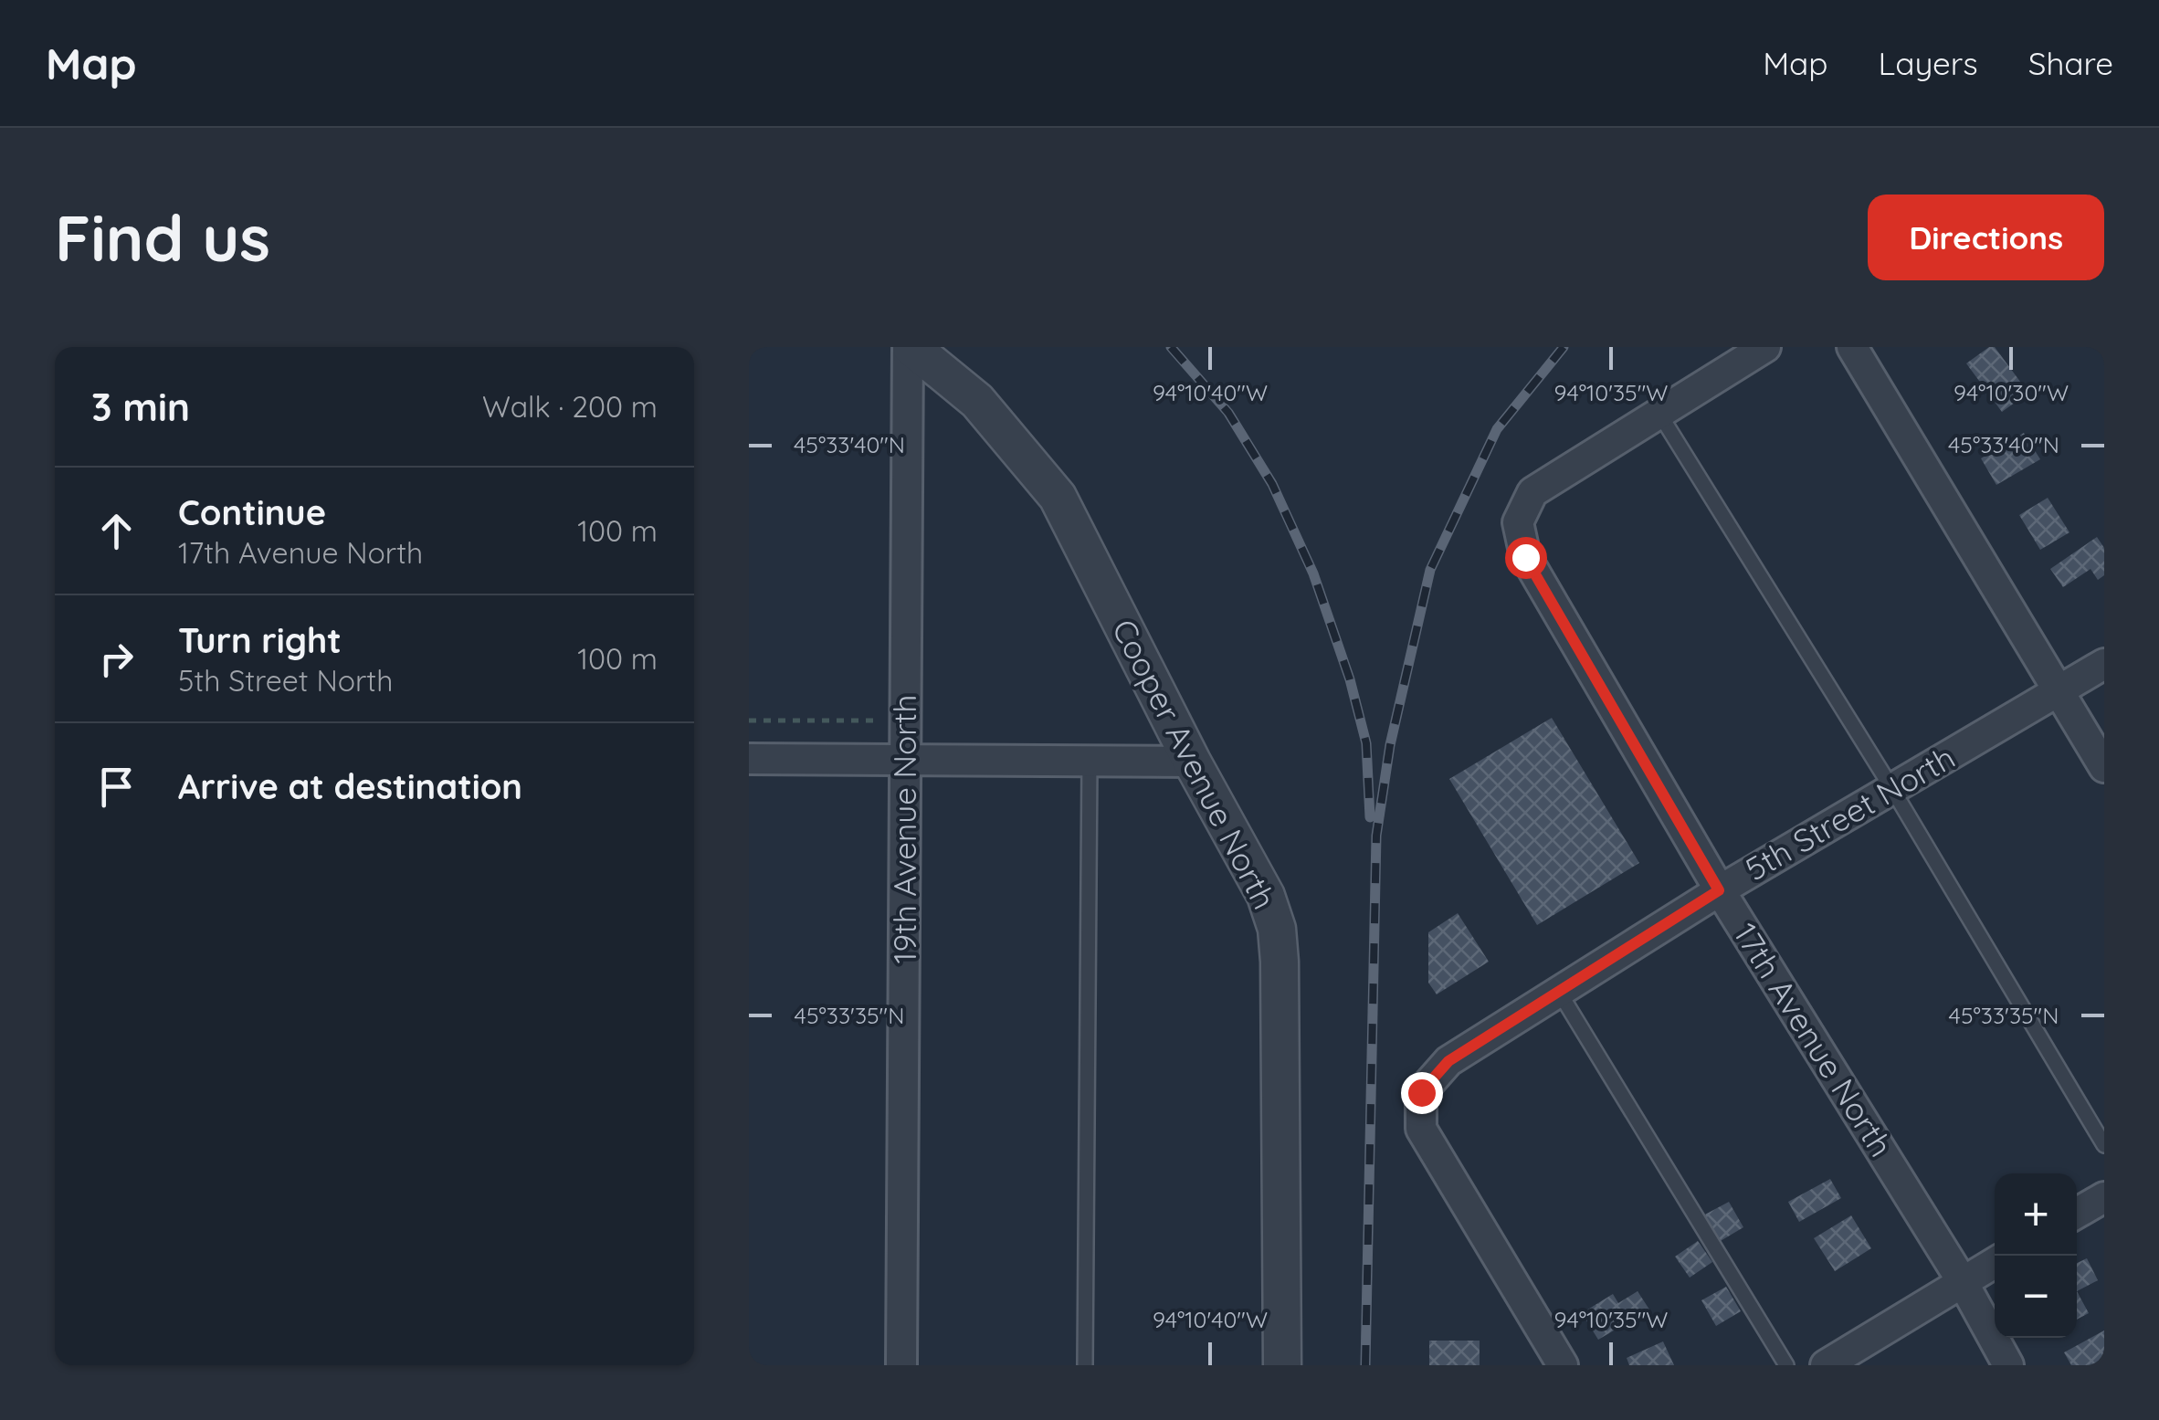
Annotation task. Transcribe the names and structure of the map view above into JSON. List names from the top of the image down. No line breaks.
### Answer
{"streets":{"street":["Cooper Avenue North","5th Street North","19th Avenue North","17th Avenue North"]},"crossings":[["Cooper Avenue North","19th Avenue North"],["5th Street North","17th Avenue North"]],"page":{"header":"Map","nav":["Map","Layers","Share"],"buttons":"Directions","title":"Find us","heading":["3 min","Walk · 200 m"],"list":[["Continue","17th Avenue North","100 m"],["Turn right","5th Street North","100 m"],"Arrive at destination"],"map_buttons":["+","−"]},"coordinates":["94°10'40\"W","94°10'35\"W","94°10'30\"W","45°33'40\"N","45°33'35\"N"]}
